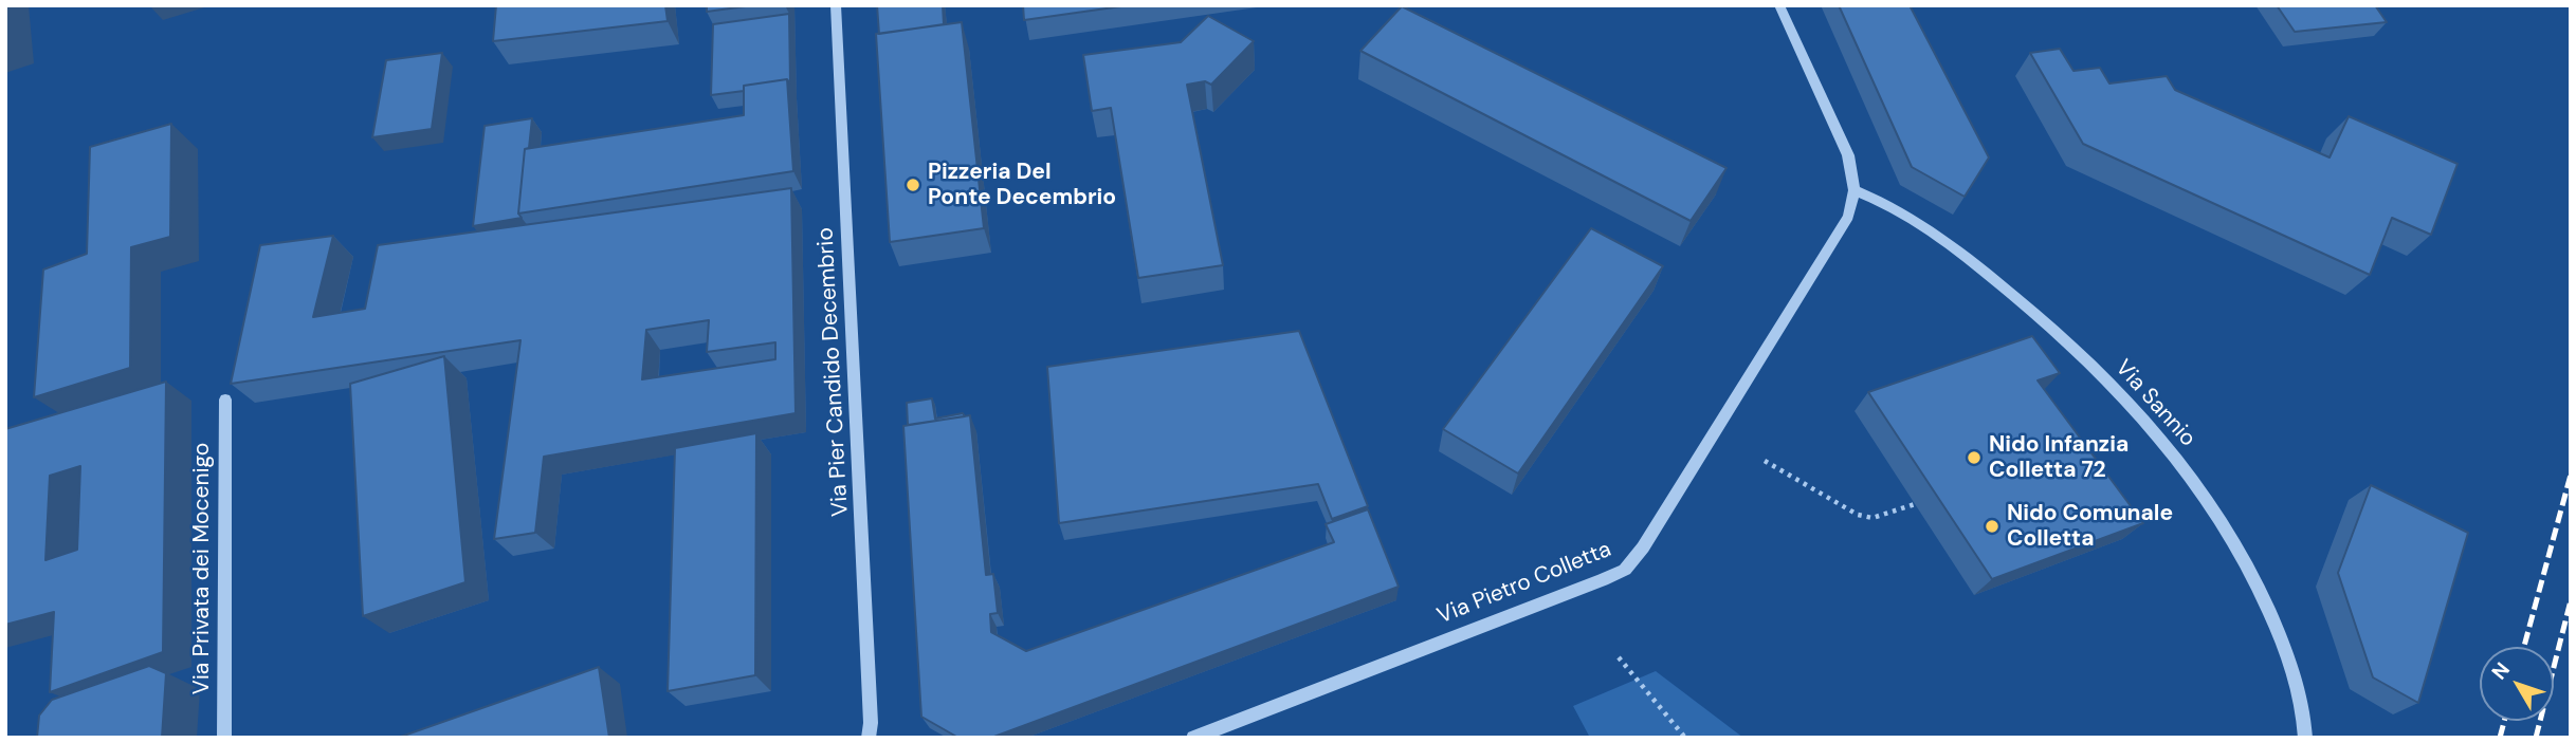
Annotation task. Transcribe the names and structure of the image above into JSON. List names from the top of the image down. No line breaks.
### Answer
{"streets":{"street":["Via Pier Candido Decembrio","Via Sannio","Via Privata dei Mocenigo","Via Pietro Colletta"]},"crossings":[["Via Sannio","Via Pietro Colletta"]],"places":["Pizzeria Del Ponte Decembrio","Nido Infanzia Colletta 72","Nido Comunale Colletta"],"north":"top left"}
